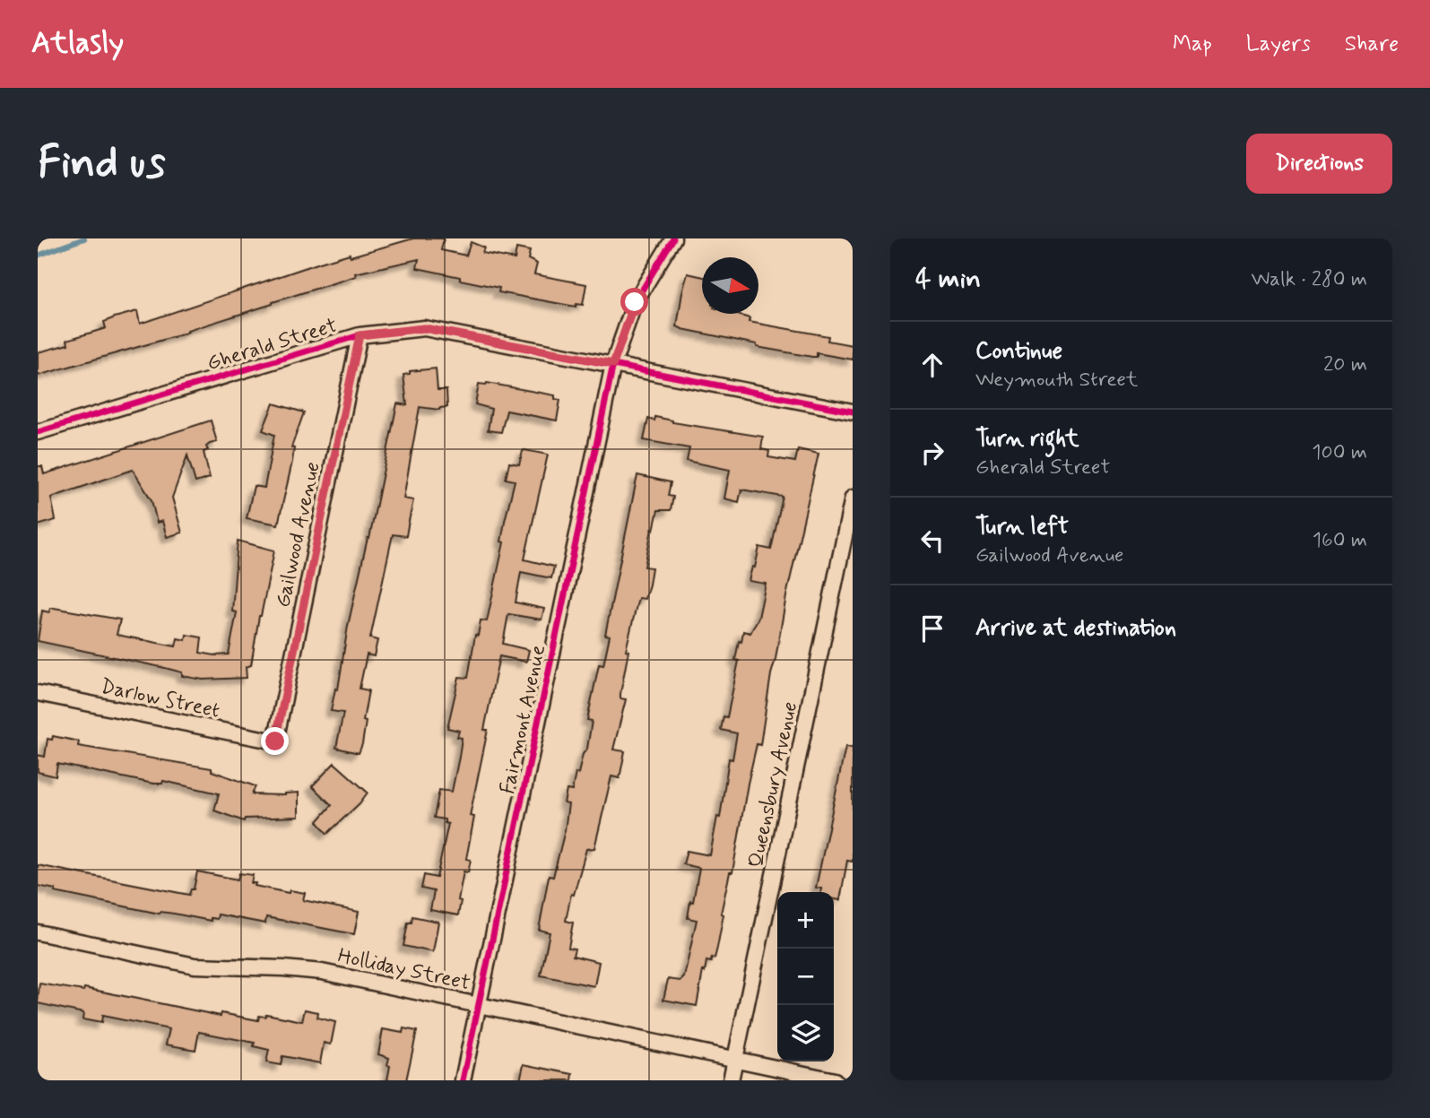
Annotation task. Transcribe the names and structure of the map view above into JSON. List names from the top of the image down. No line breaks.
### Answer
{"streets":{"street":["Gherald Street","Gailwood Avenue","Darlow Street","Fairmont Avenue","Queensbury Avenue","Holliday Street"]},"crossings":[["Gherald Street","Gailwood Avenue"],["Gherald Street","Fairmont Avenue"],["Gailwood Avenue","Darlow Street"],["Fairmont Avenue","Holliday Street"],["Queensbury Avenue","Holliday Street"]],"north":"right","page":{"header":"Atlasly","nav":["Map","Layers","Share"],"buttons":"Directions","title":"Find us","heading":["4 min","Walk · 280 m"],"list":[["Continue","Weymouth Street","20 m"],["Turn right","Gherald Street","100 m"],["Turn left","Gailwood Avenue","160 m"],"Arrive at destination"],"map_buttons":["+","−"]}}
